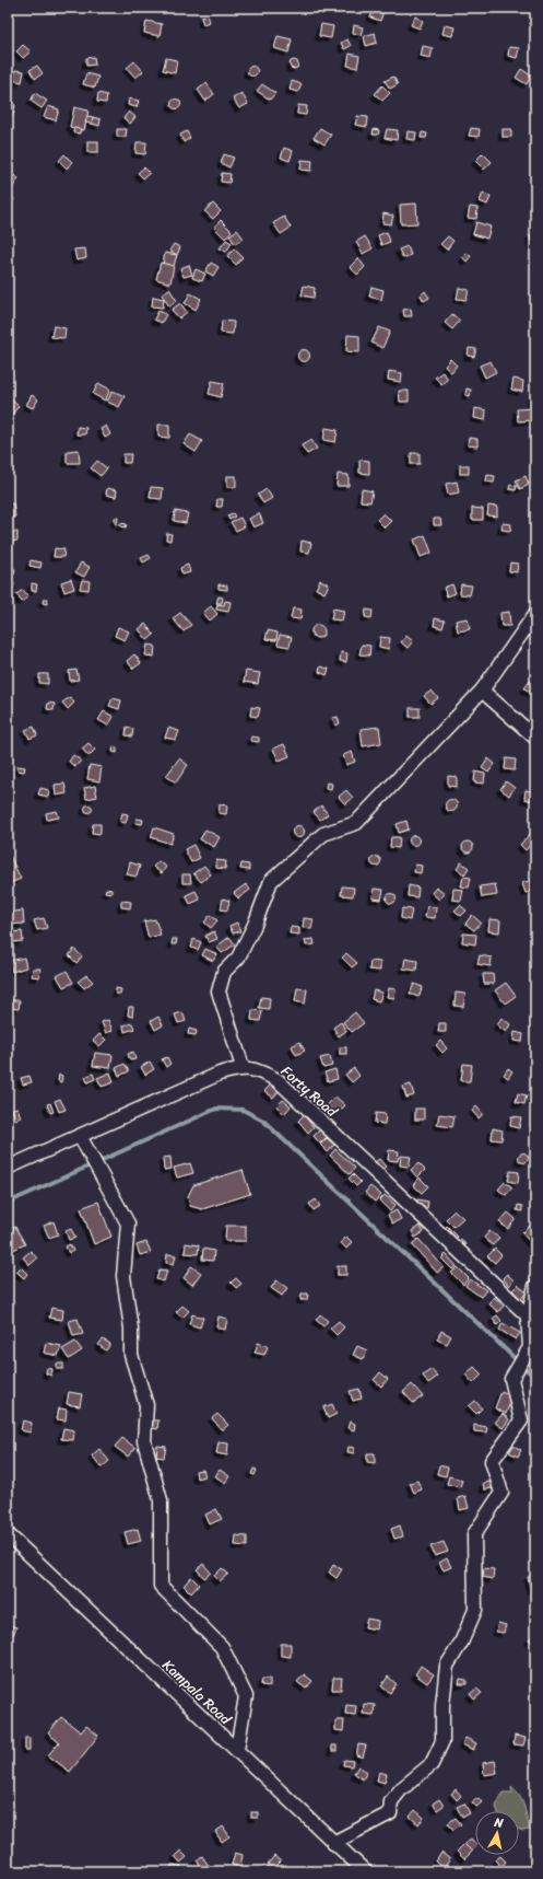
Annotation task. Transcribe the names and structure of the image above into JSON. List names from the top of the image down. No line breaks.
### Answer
{"streets":{"street":["Forty Road","Kampala Road"]},"north":"top"}
